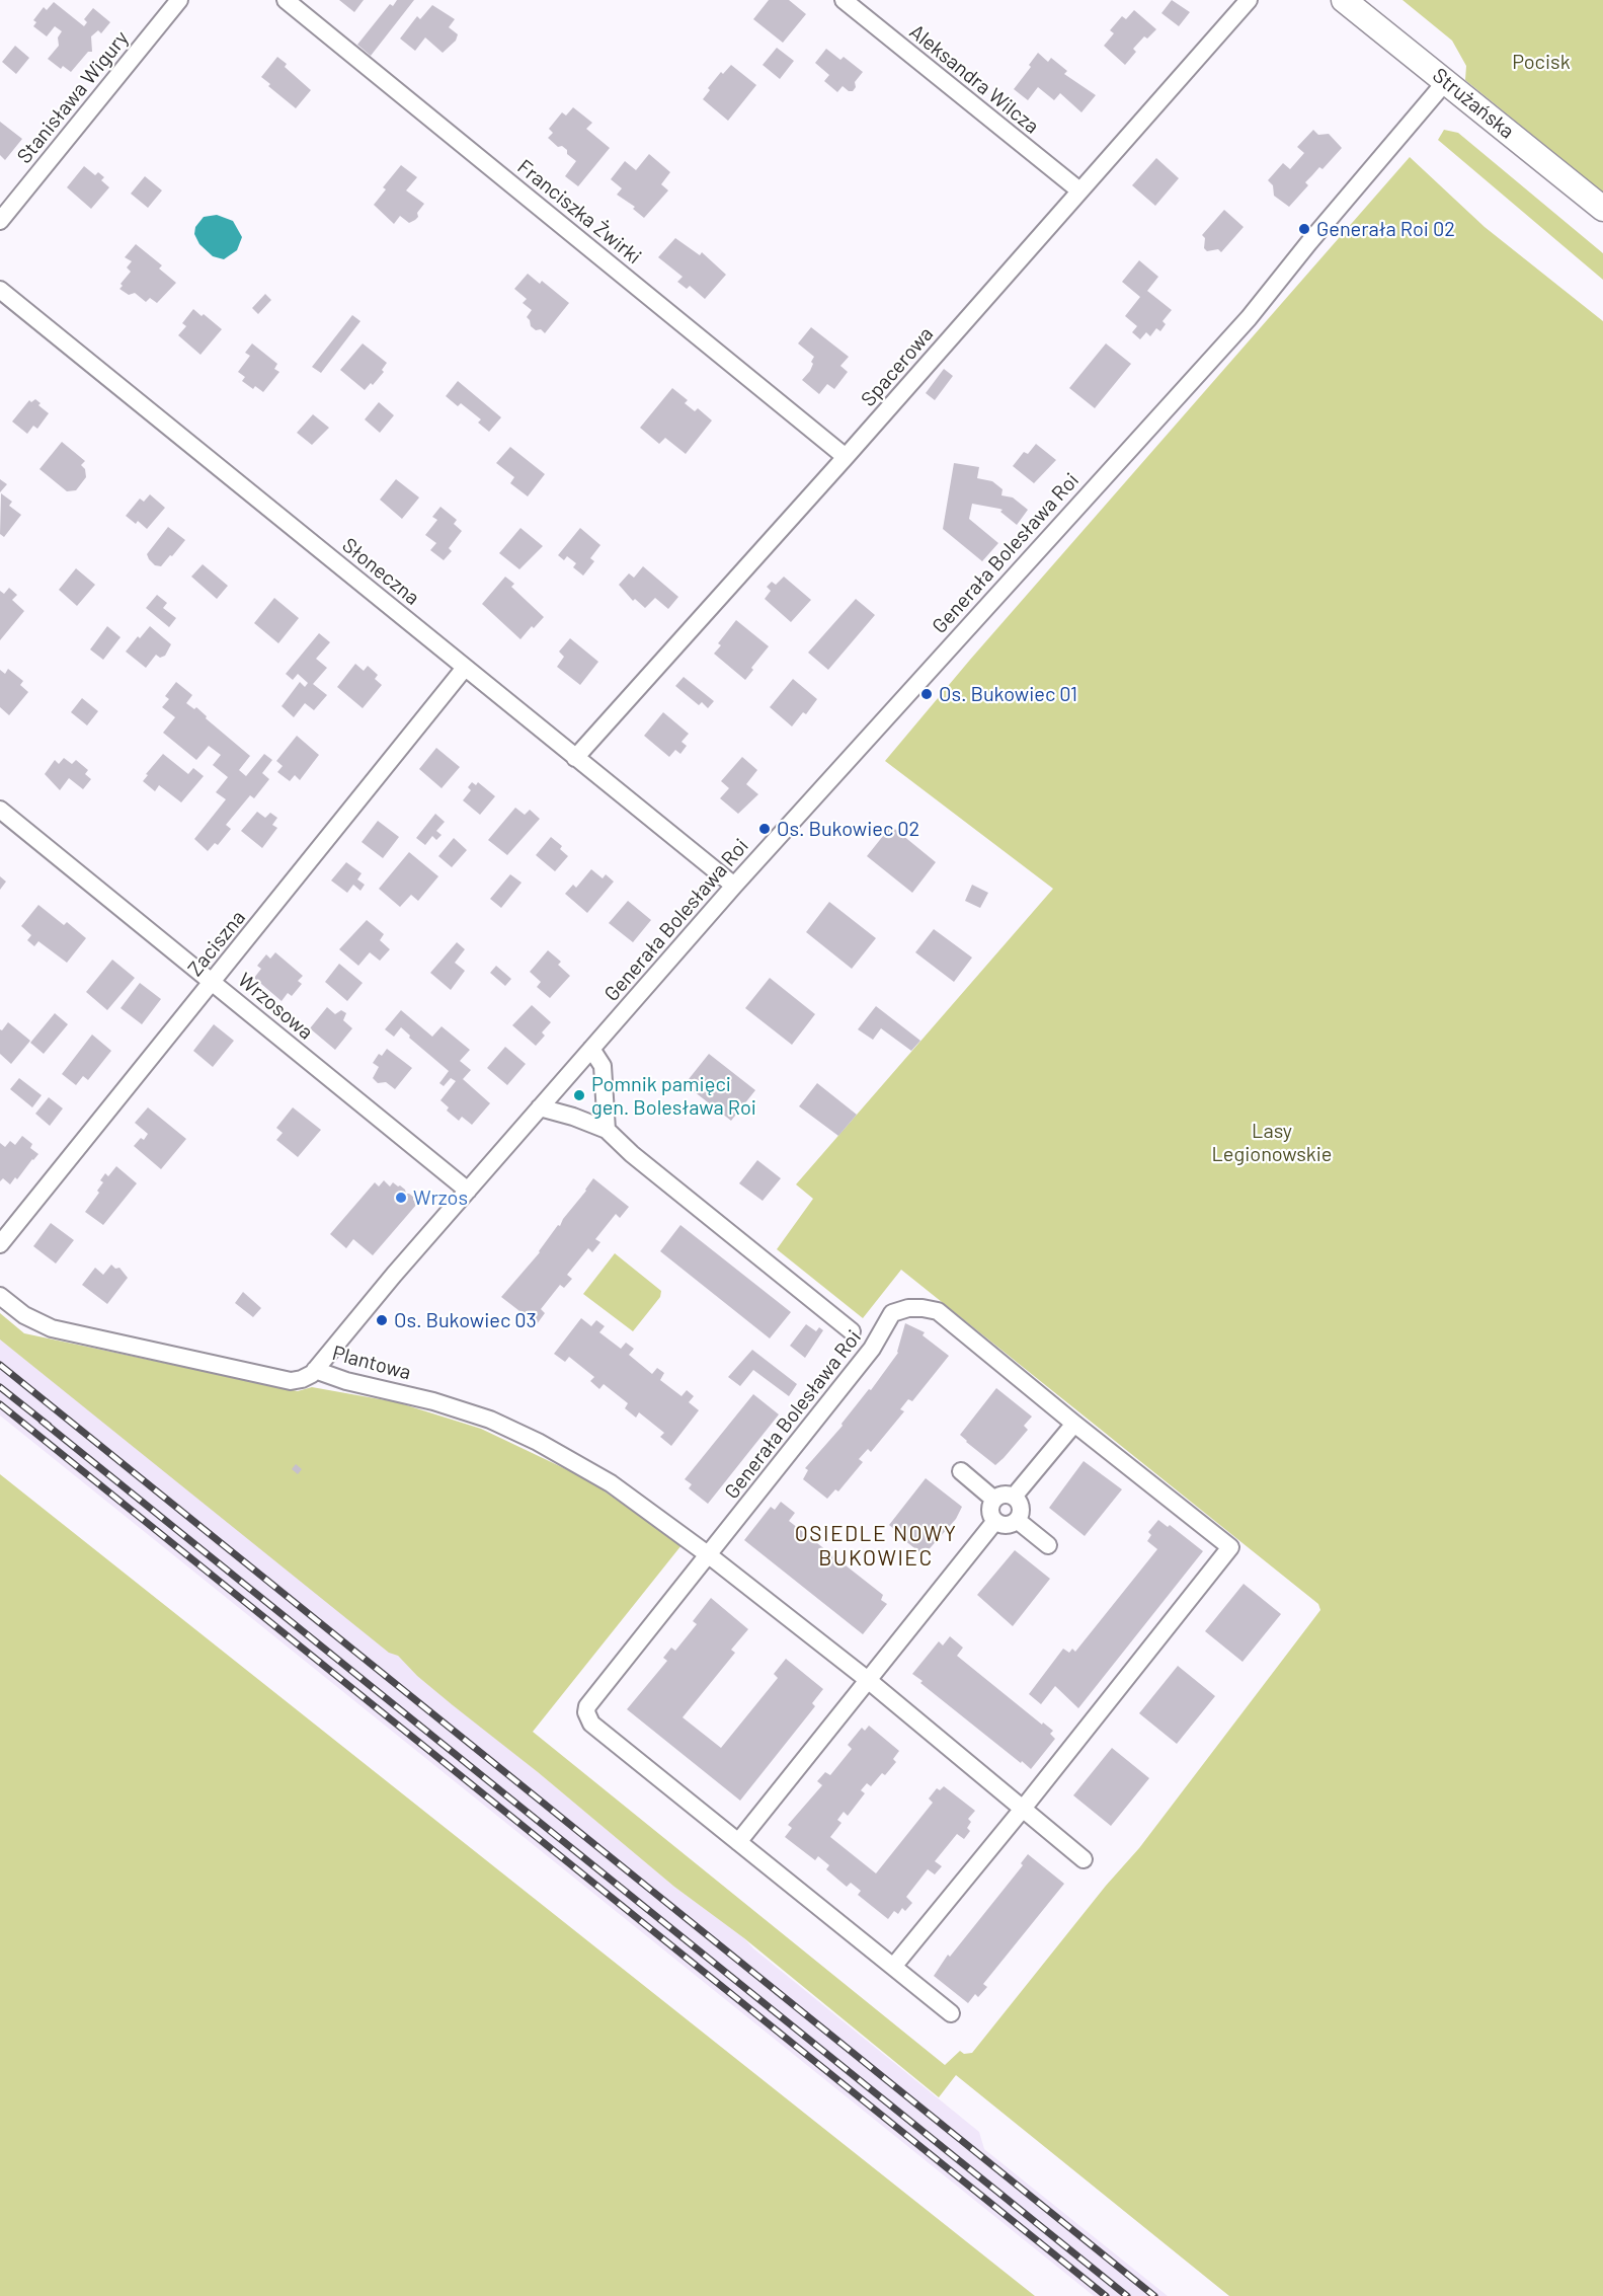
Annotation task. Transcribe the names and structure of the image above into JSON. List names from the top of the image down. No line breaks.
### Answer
{"streets":{"main road":["Strużańska"],"street":["Aleksandra Wilcza","Stanisława Wigury","Franciszka Żwirki","Spacerowa","Generała Bolesława Roi","Słoneczna","Zaciszna","Wrzosowa","Plantowa"]},"crossings":[["Aleksandra Wilcza","Spacerowa"],["Strużańska","Generała Bolesława Roi"],["Franciszka Żwirki","Spacerowa"],["Spacerowa","Słoneczna"],["Generała Bolesława Roi","Słoneczna"],["Generała Bolesława Roi","Wrzosowa"],["Generała Bolesława Roi","Plantowa"],["Słoneczna","Zaciszna"],["Zaciszna","Wrzosowa"]],"districts":["OSIEDLE NOWY BUKOWIEC"],"parks":["Pocisk","Lasy Legionowskie"],"places":["Generała Roi 02","Os. Bukowiec 01","Os. Bukowiec 02","Pomnik pamięci gen. Bolesława Roi","Wrzos","Os. Bukowiec 03"]}
